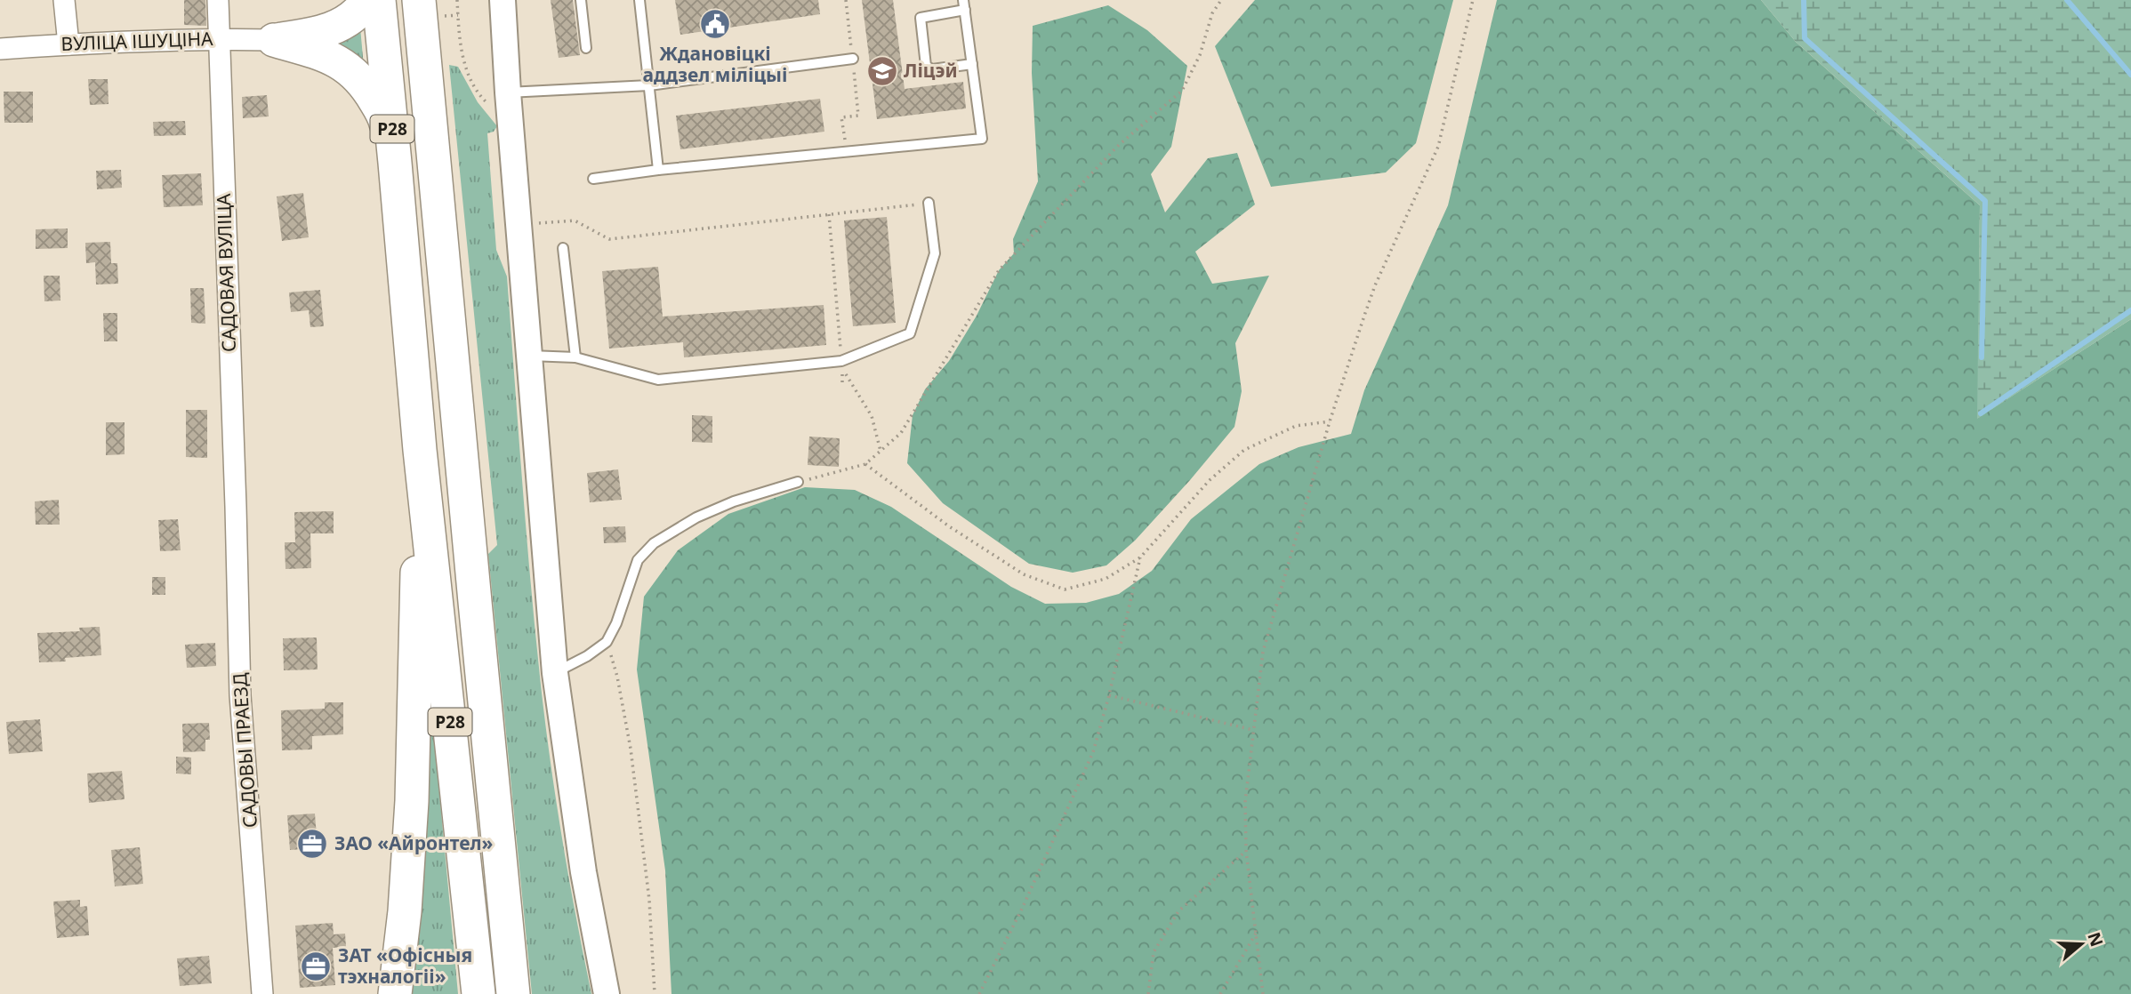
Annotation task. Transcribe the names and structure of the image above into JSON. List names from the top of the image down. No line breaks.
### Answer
{"streets":{"highway":["Р28"],"street":["ВУЛІЦА ІШУЦІНА","САДОВАЯ ВУЛІЦА","САДОВЫ ПРАЕЗД"]},"crossings":[["ВУЛІЦА ІШУЦІНА","САДОВАЯ ВУЛІЦА"],["САДОВАЯ ВУЛІЦА","САДОВЫ ПРАЕЗД"]],"places":{"public building":["Ждановіцкі аддзел міліцыі"],"school or university":["Ліцэй"],"office":["ЗАО «Айронтел»","ЗАТ «Офісныя тэхналогіі»"]},"north":"right"}
